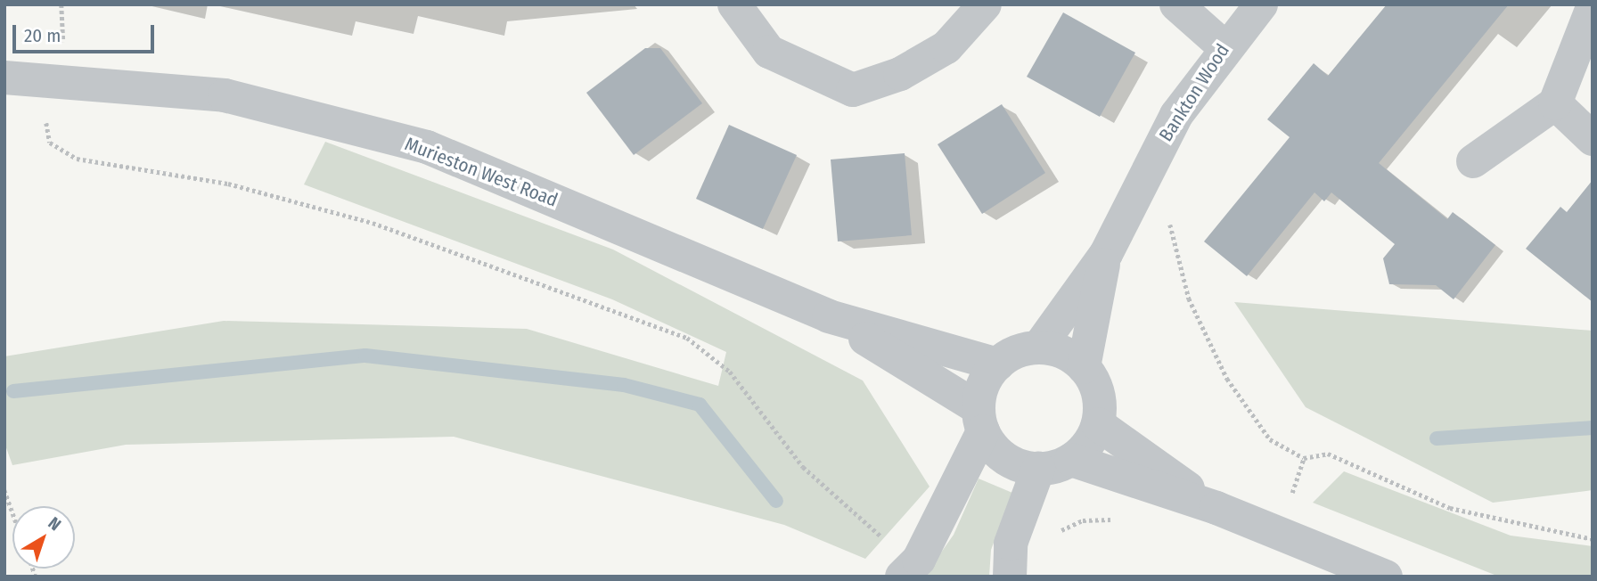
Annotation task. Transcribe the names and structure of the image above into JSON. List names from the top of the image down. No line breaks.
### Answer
{"streets":{"street":["Bankton Wood","Murieston West Road"]},"scale_bar":"20 m","north":"top right"}
